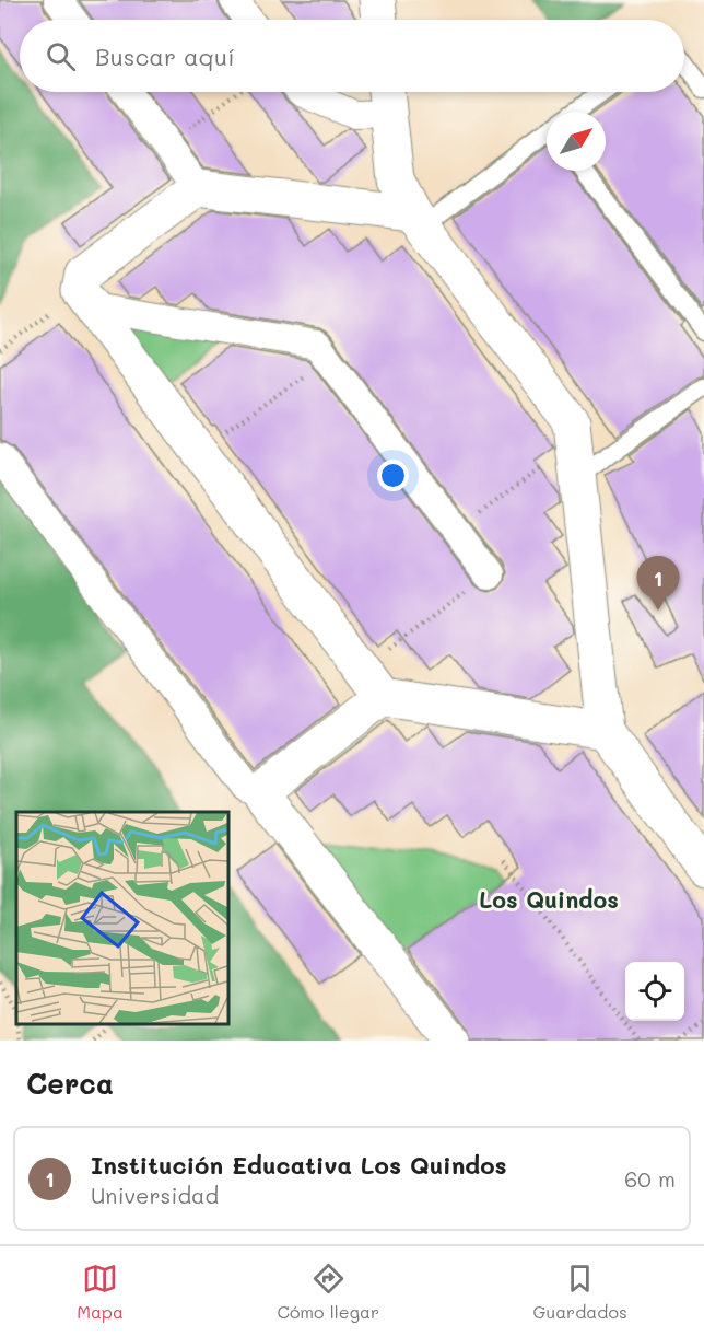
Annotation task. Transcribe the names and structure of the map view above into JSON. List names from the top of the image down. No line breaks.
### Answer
{"districts":["Los Quindos"],"north":"top right","page":{"search":"Buscar aquí","pins":"1","heading":"Cerca","list":[{"mark":"1","name":"Institución Educativa Los Quindos","note":"Universidad","value":"60 m"}],"nav":["Mapa","Cómo llegar","Guardados"]}}
